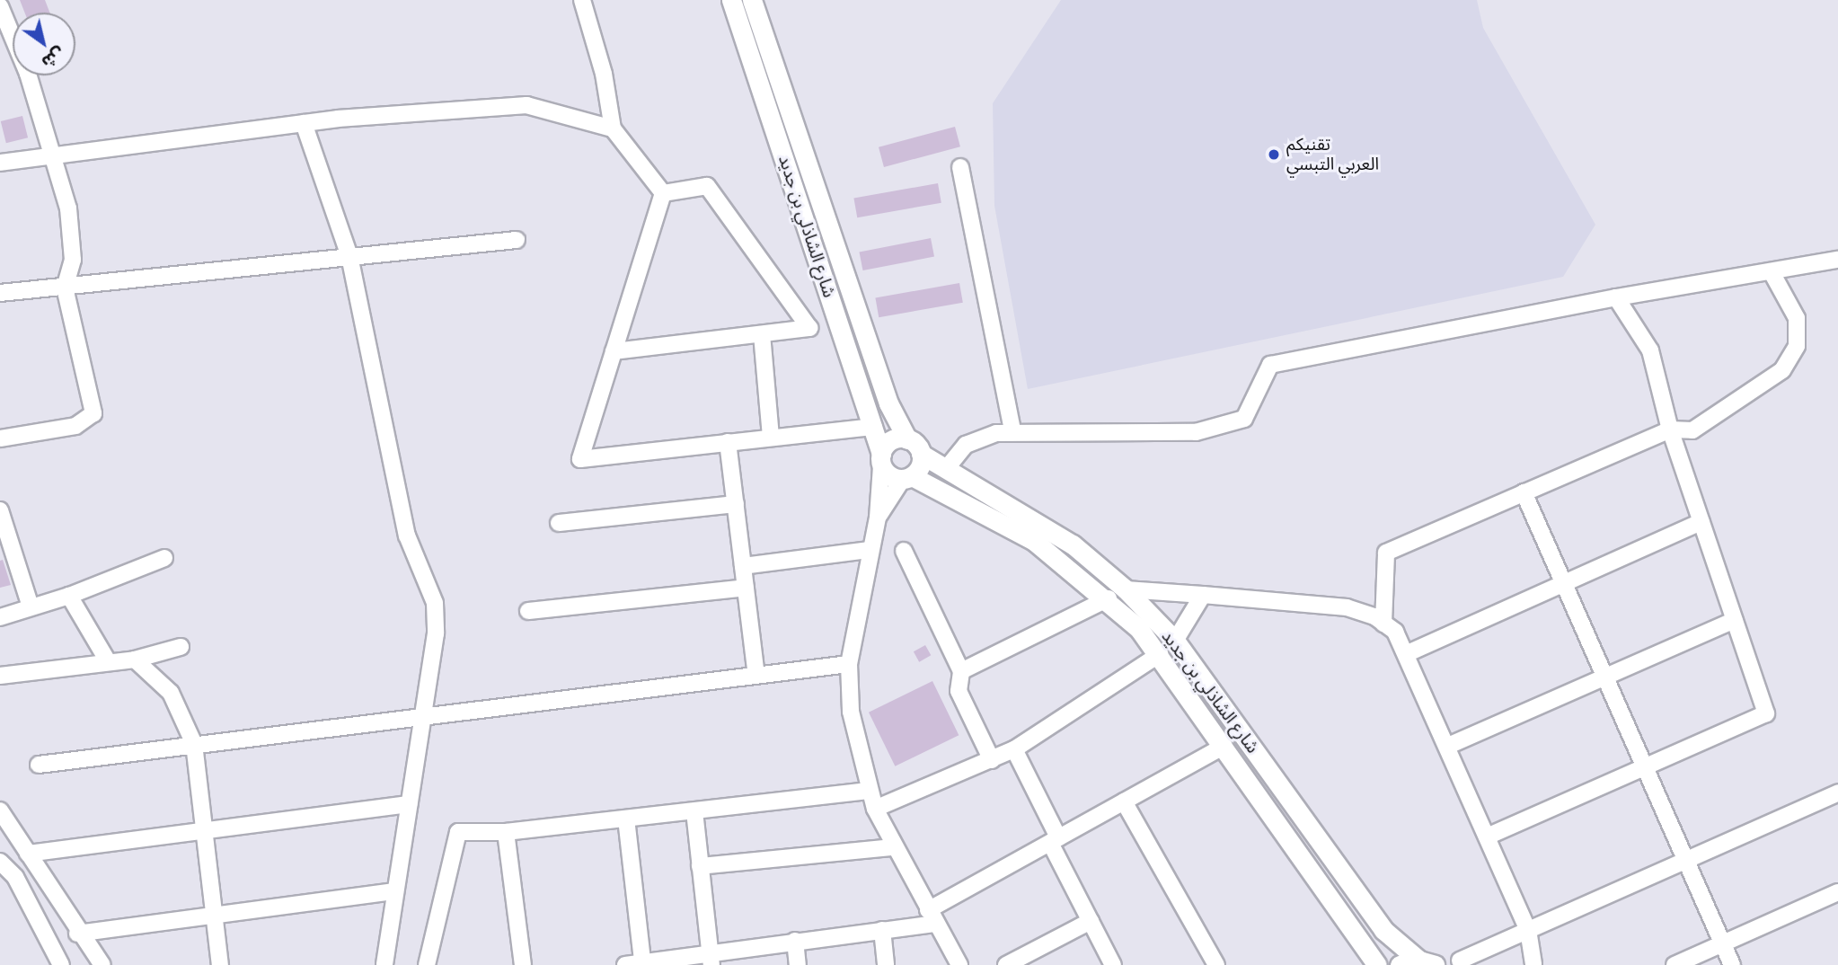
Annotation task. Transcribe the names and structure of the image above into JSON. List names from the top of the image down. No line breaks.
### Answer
{"streets":{"main road":["شارع الشاذلي بن جديد"]},"places":["تقنيكم العربي التبسي"],"north":"bottom right"}
